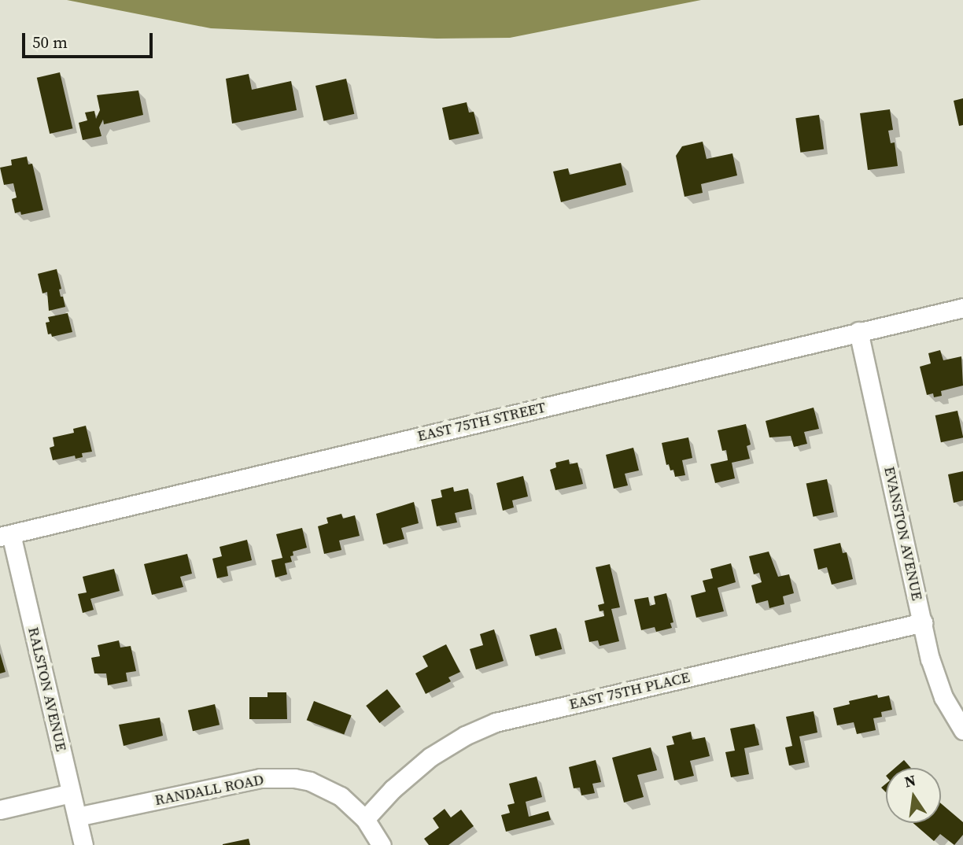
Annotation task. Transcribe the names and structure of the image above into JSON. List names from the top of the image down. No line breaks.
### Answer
{"streets":{"street":["EAST 75TH STREET","EVANSTON AVENUE","RALSTON AVENUE","EAST 75TH PLACE","RANDALL ROAD"]},"crossings":[["EAST 75TH STREET","EVANSTON AVENUE"],["EAST 75TH STREET","RALSTON AVENUE"],["EVANSTON AVENUE","EAST 75TH PLACE"],["RALSTON AVENUE","RANDALL ROAD"],["EAST 75TH PLACE","RANDALL ROAD"]],"scale_bar":"50 m","north":"top"}
